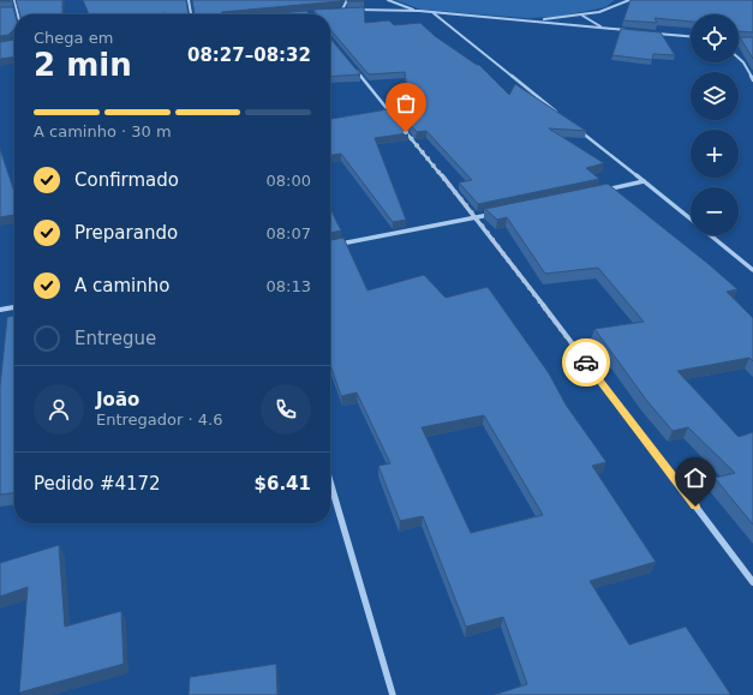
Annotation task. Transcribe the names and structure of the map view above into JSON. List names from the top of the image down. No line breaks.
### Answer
{"page":{"map_buttons":["+","−"],"heading":["2 min","Chega em","08:27–08:32"],"panel":["João","Entregador · 4.6","Pedido #4172","$6.41"],"bar":"A caminho · 30 m","list":[["Confirmado","08:00"],["Preparando","08:07"],["A caminho","08:13"],"Entregue"]}}
